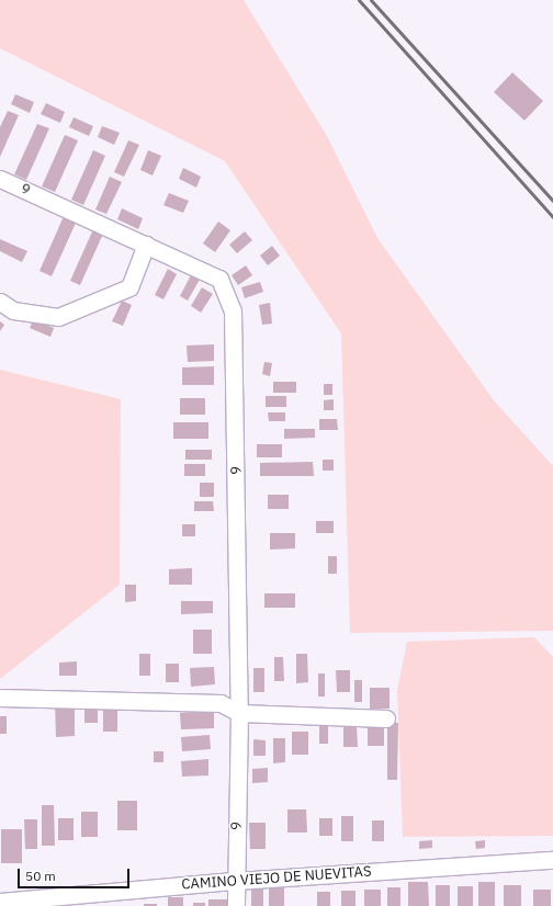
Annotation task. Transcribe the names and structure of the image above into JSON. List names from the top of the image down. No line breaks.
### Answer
{"streets":{"street":["9","CAMINO VIEJO DE NUEVITAS"]},"crossings":[["9","CAMINO VIEJO DE NUEVITAS"]],"scale_bar":"50 m"}
